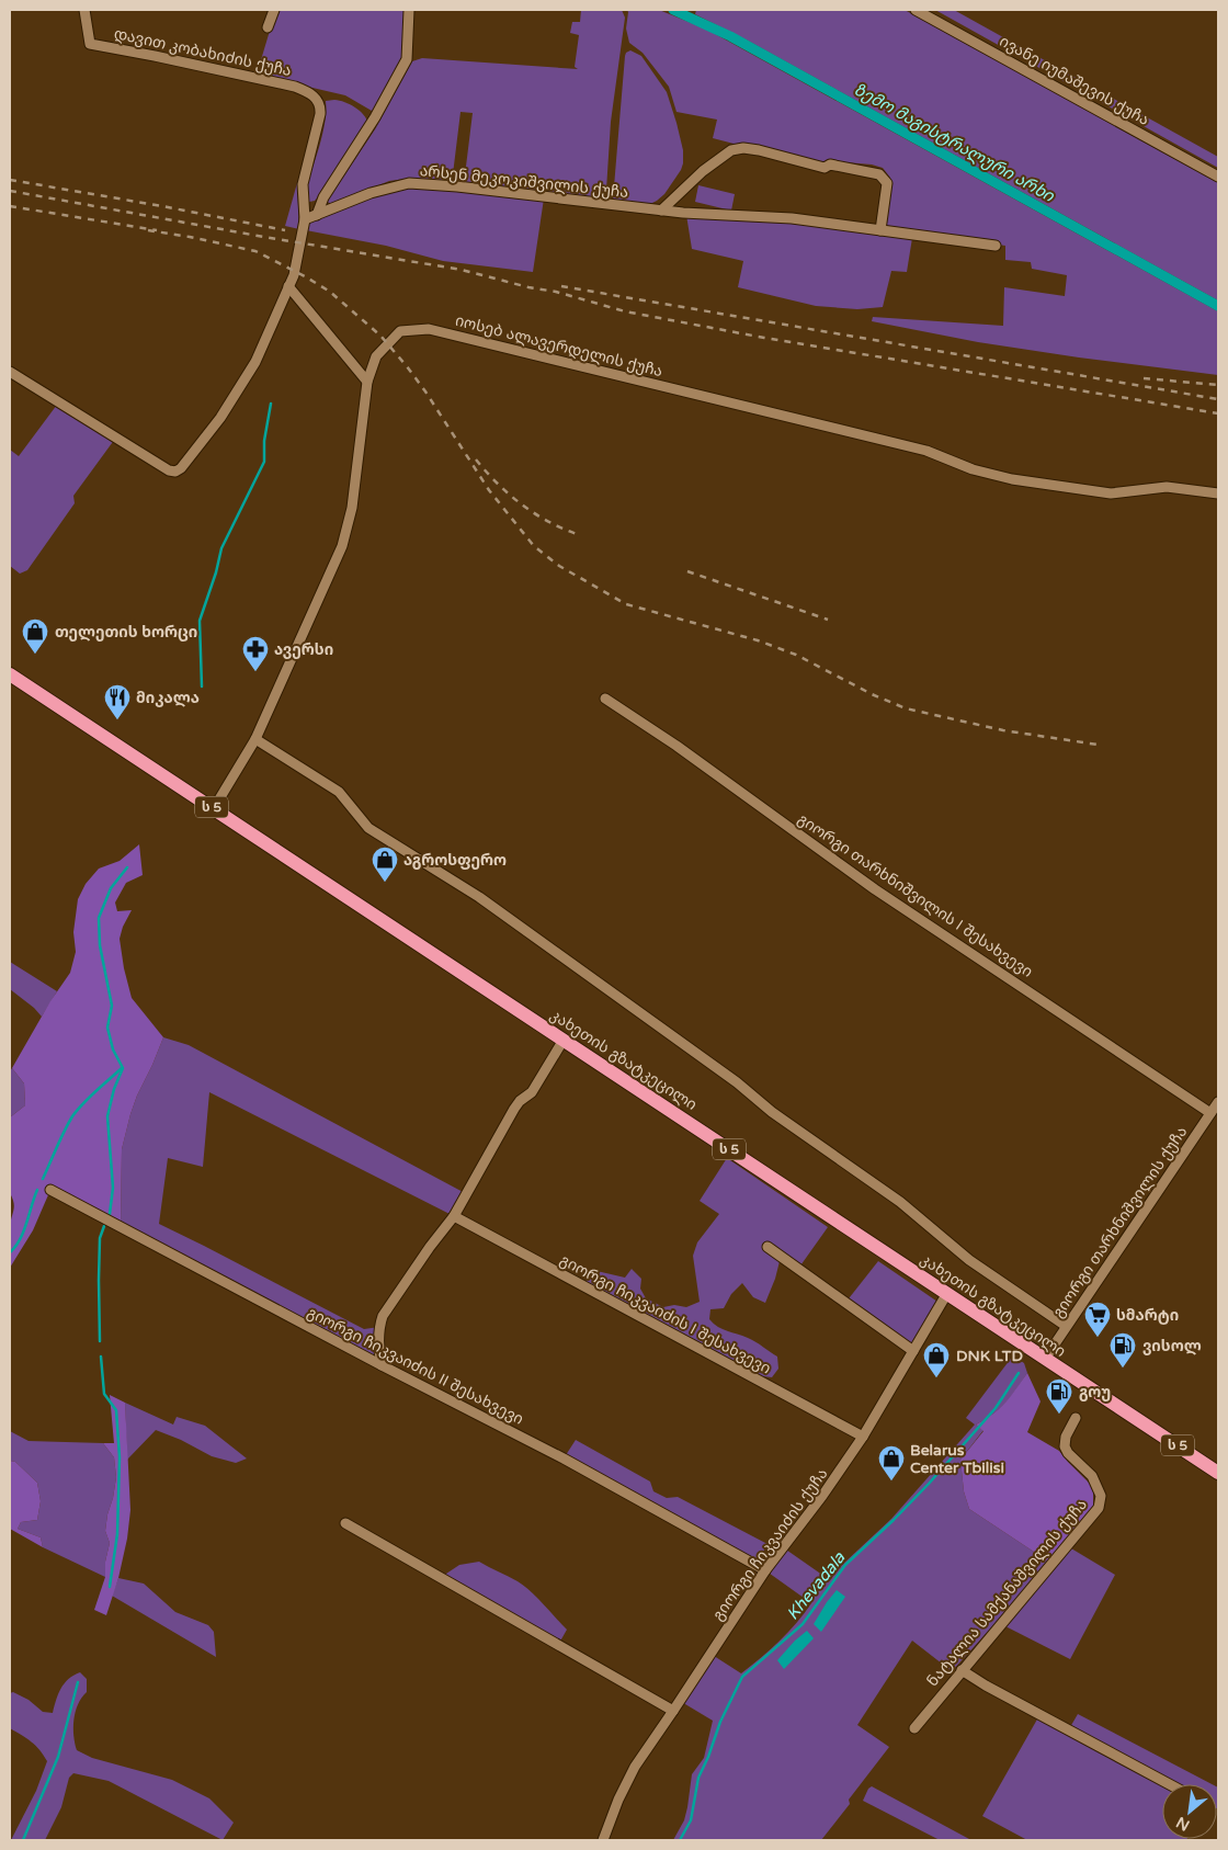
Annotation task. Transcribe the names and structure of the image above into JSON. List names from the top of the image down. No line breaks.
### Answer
{"streets":{"highway":["ს 5","კახეთის გზატკეცილი"],"street":["დავით კობახიძის ქუჩა","ივანე იუმაშევის ქუჩა","არსენ მეკოკიშვილის ქუჩა","იოსებ ალავერდელის ქუჩა","გიორგი თარხნიშვილის I შესახვევი","გიორგი თარხნიშვილის ქუჩა","გიორგი ჩიკვაიძის I შესახვევი","გიორგი ჩიკვაიძის II შესახვევი","გიორგი ჩიკვაიძის ქუჩა","ნატალია სამქანაშვილის ქუჩა"]},"crossings":[["დავით კობახიძის ქუჩა","არსენ მეკოკიშვილის ქუჩა"],["იოსებ ალავერდელის ქუჩა","კახეთის გზატკეცილი"],["გიორგი თარხნიშვილის I შესახვევი","გიორგი თარხნიშვილის ქუჩა"],["კახეთის გზატკეცილი","გიორგი თარხნიშვილის ქუჩა"],["კახეთის გზატკეცილი","გიორგი ჩიკვაიძის ქუჩა"],["გიორგი ჩიკვაიძის I შესახვევი","გიორგი ჩიკვაიძის ქუჩა"],["გიორგი ჩიკვაიძის II შესახვევი","გიორგი ჩიკვაიძის ქუჩა"]],"water":["ზემო მაგისტრალური არხი","Khevadala"],"places":{"shop":["თელეთის ხორცი","აგროსფერო","DNK LTD","Belarus Center Tbilisi"],"pharmacy":["ავერსი"],"restaurant":["მიკალა"],"supermarket":["სმარტი"],"fuel station":["ვისოლ","გოუ"]},"north":"bottom left"}
